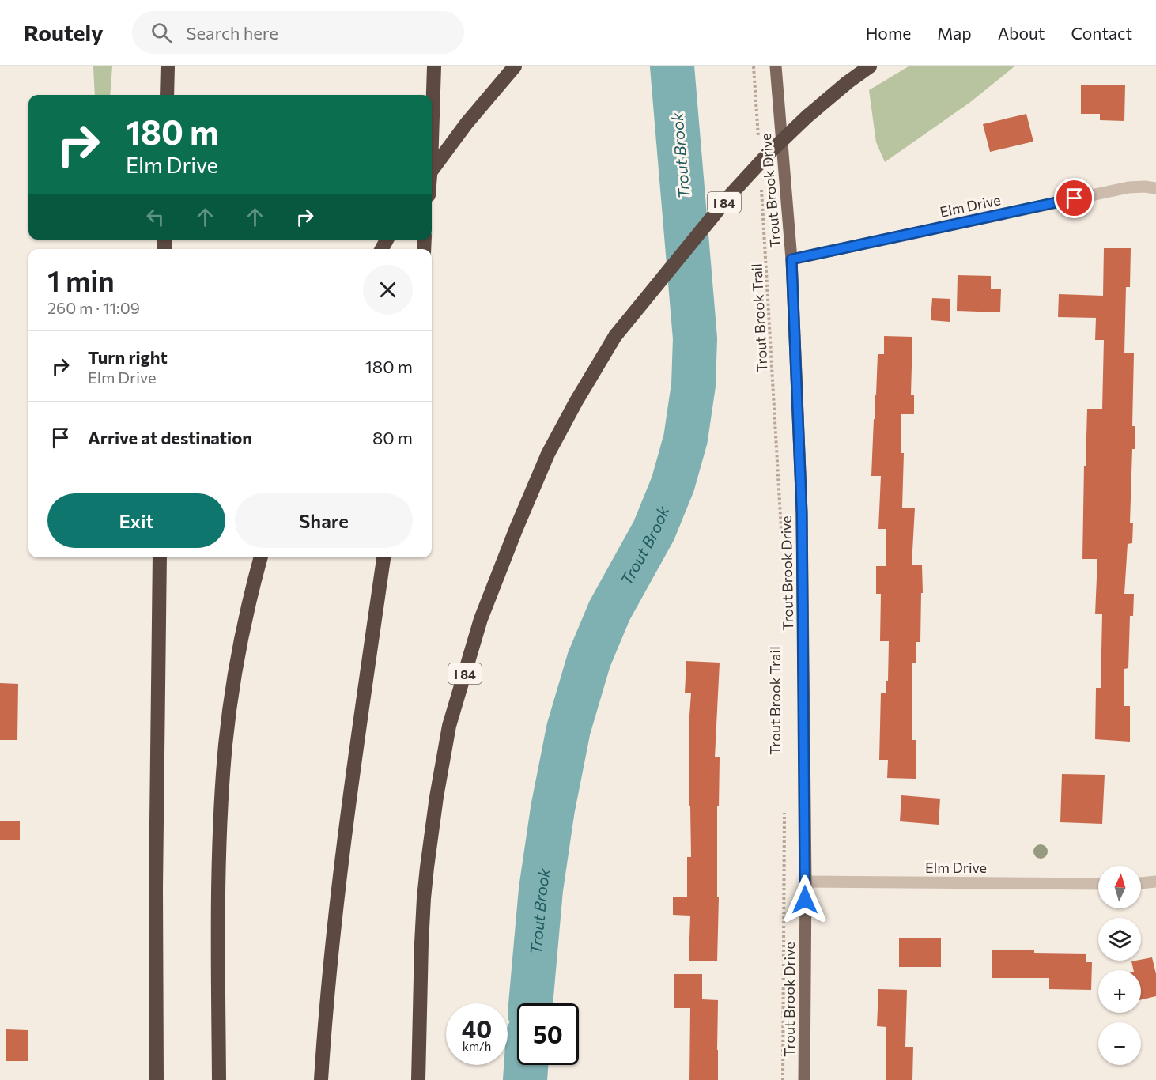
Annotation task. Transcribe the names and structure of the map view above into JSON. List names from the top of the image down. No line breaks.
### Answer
{"streets":{"highway":["I 84"],"main road":["Trout Brook Drive"],"street":["Elm Drive"],"path":["Trout Brook Trail"]},"crossings":[["Trout Brook Drive","Elm Drive"]],"water":["Trout Brook"],"north":"top","page":{"header":"Routely","search":"Search here","nav":["Home","Map","About","Contact"],"turn":["180 m","Elm Drive"],"heading":["1 min","260 m · 11:09"],"list":[{"name":"Turn right","note":"Elm Drive","value":"180 m"},{"name":"Arrive at destination","value":"80 m"}],"buttons":["Exit","Share"],"map_buttons":["+","−"],"speed":"40 km/h","limit":"50"}}
